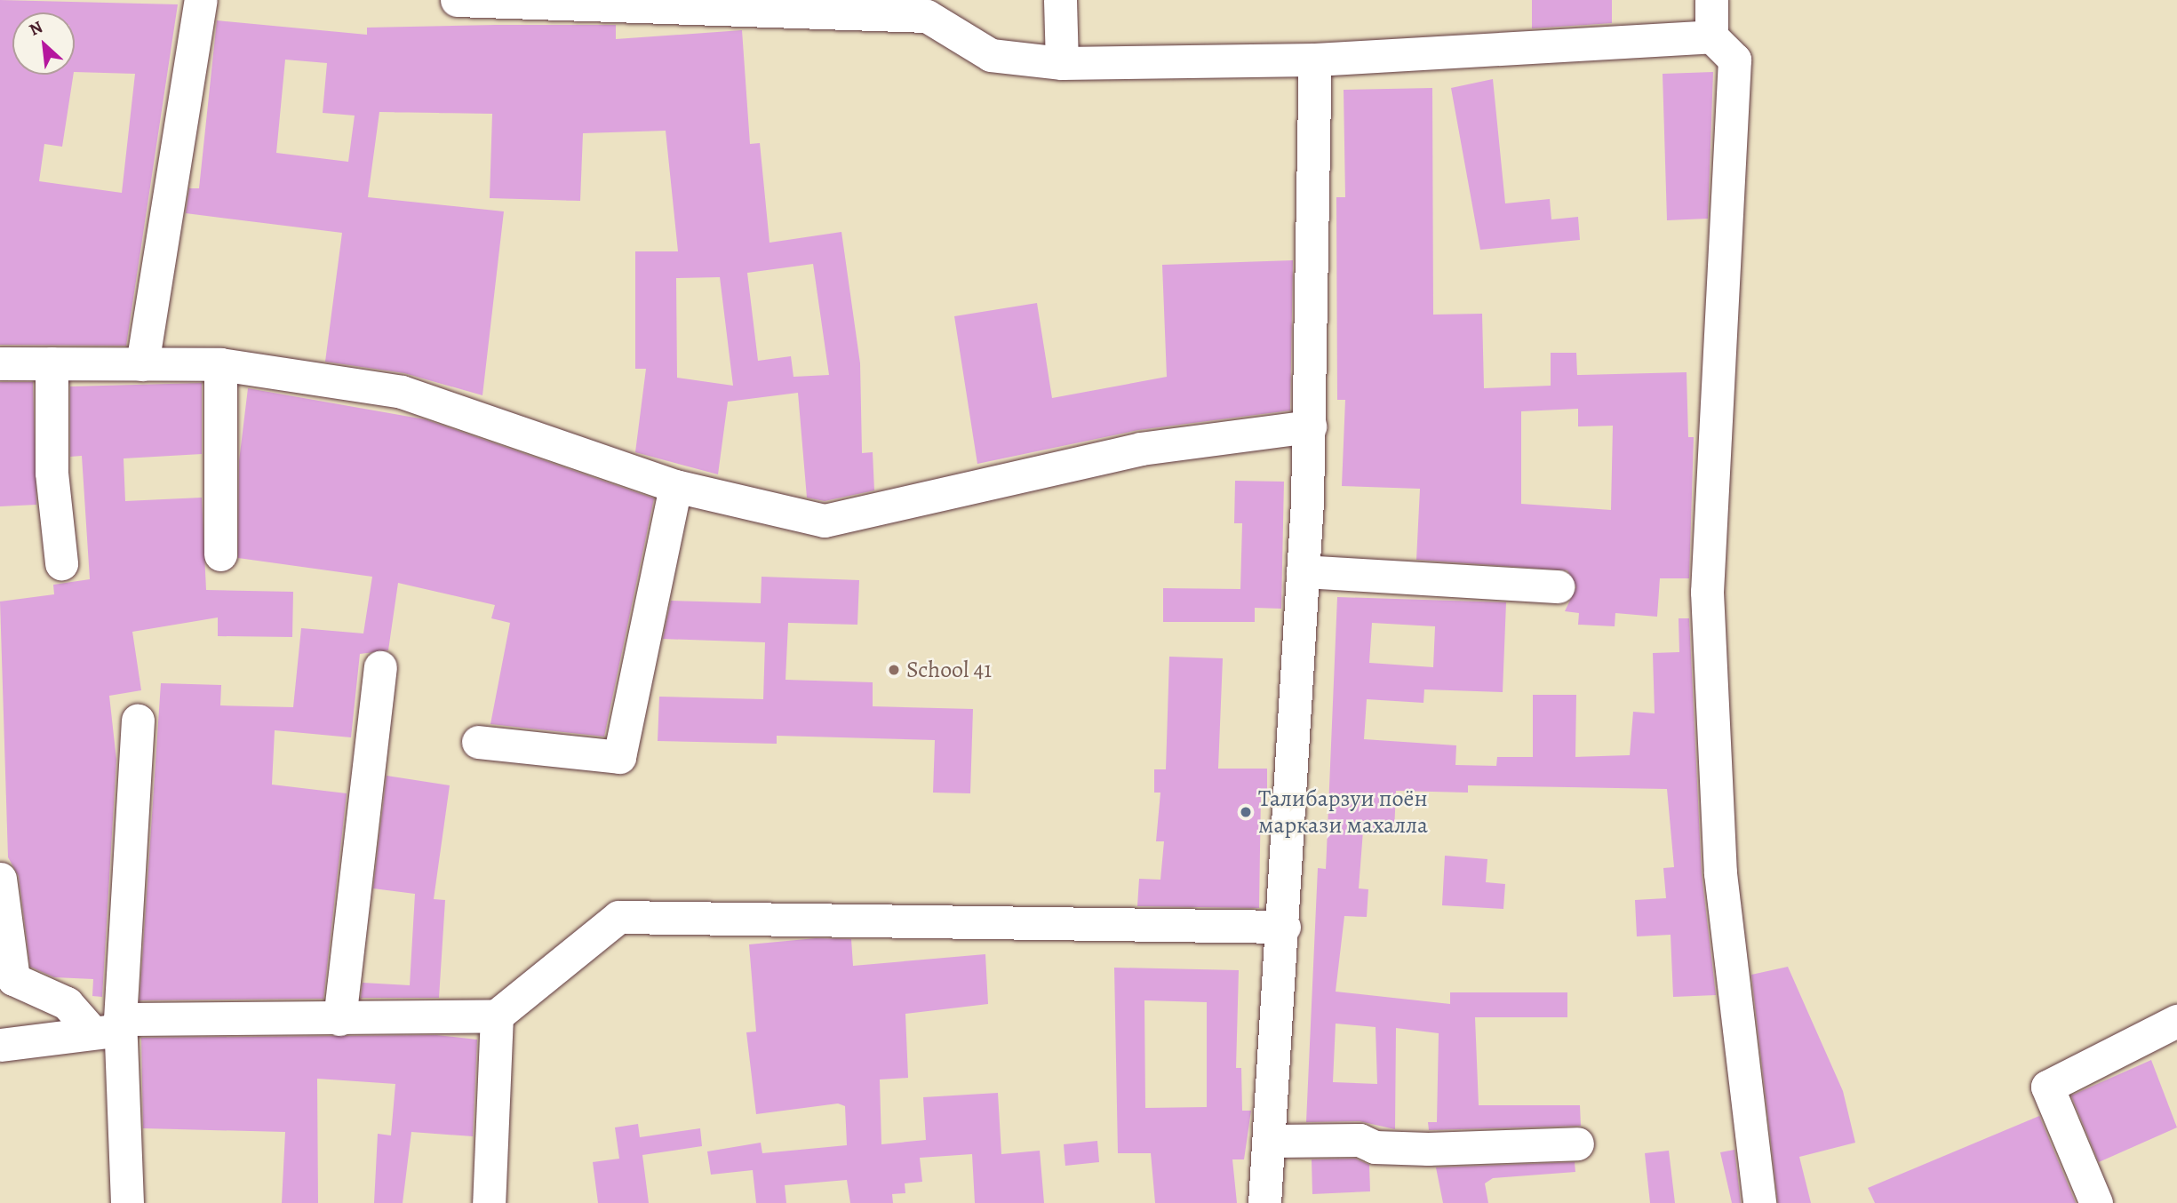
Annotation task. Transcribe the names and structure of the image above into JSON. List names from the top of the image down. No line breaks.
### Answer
{"places":["School 41","Талибарзуи поён маркази махалла"],"north":"top left"}
